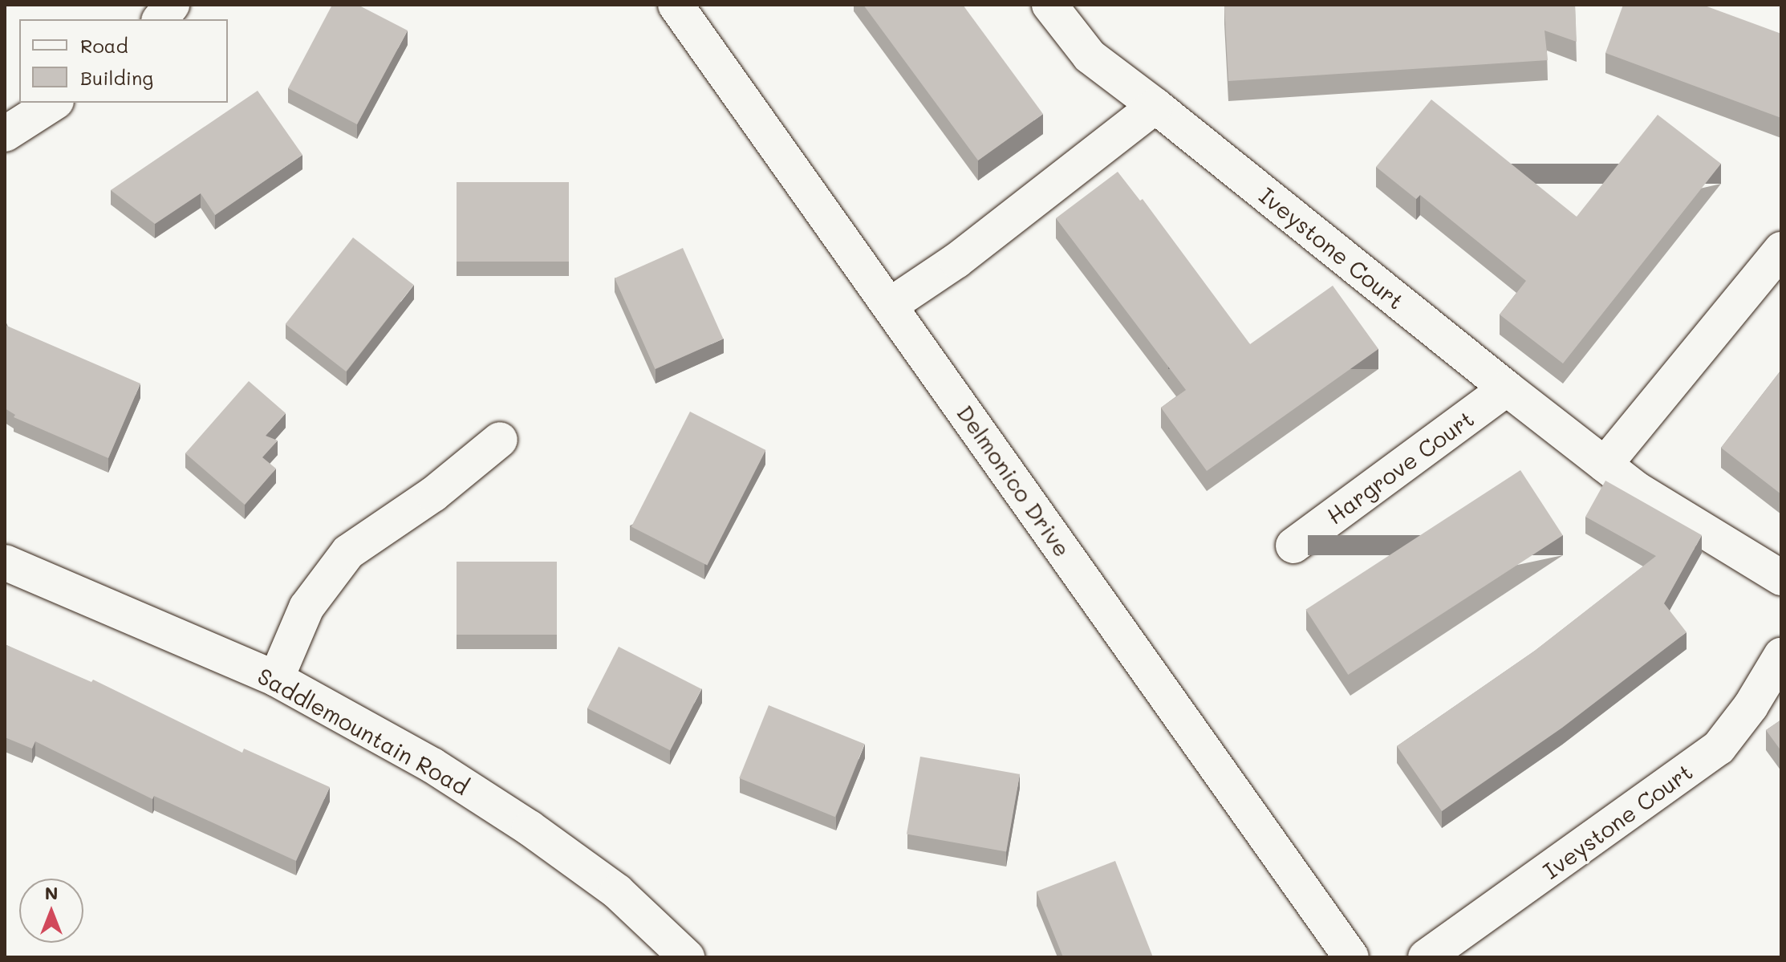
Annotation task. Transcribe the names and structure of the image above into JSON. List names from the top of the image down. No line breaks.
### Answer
{"streets":{"street":["Iveystone Court","Hargrove Court","Delmonico Drive","Saddlemountain Road"]},"crossings":[["Iveystone Court","Hargrove Court"]],"legend":["Road","Building"],"north":"top"}
